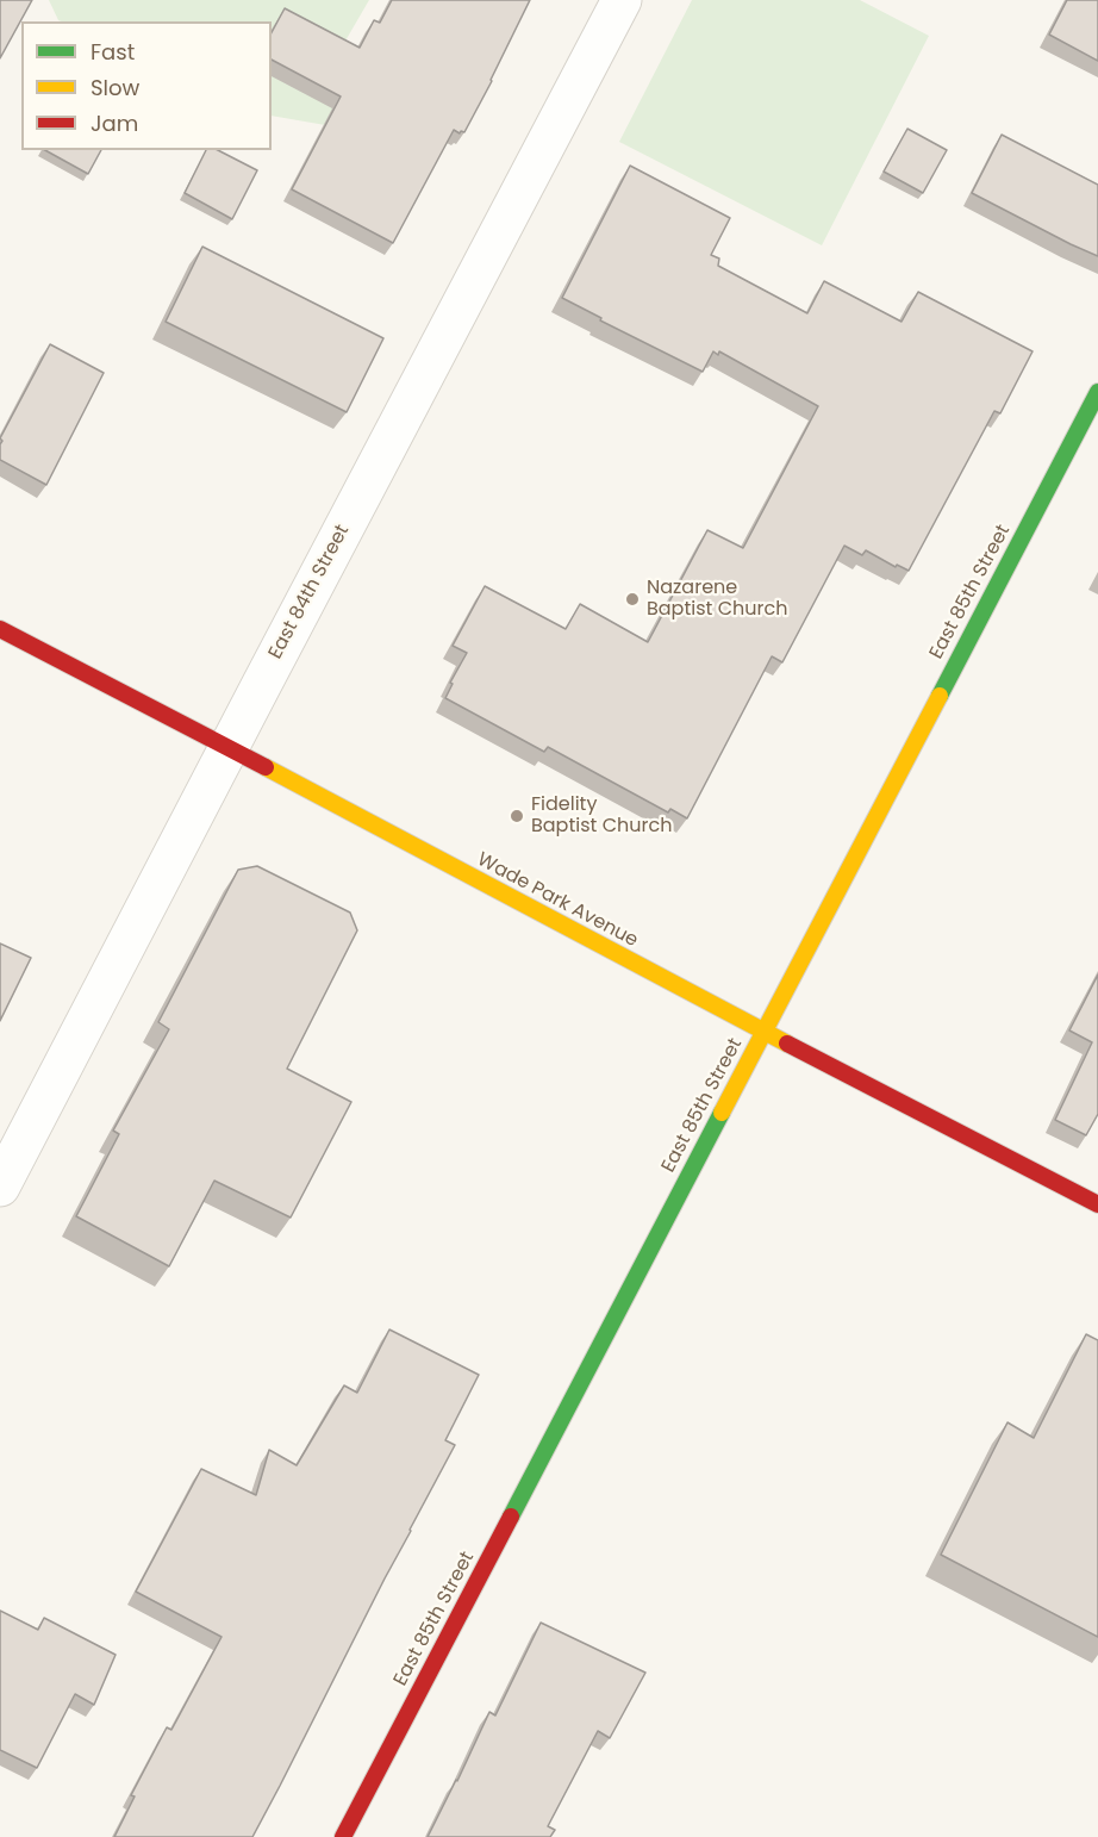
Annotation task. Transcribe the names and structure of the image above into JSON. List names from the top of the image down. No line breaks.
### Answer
{"streets":{"street":["East 84th Street","East 85th Street","Wade Park Avenue"]},"crossings":[["East 84th Street","Wade Park Avenue"],["East 85th Street","Wade Park Avenue"]],"places":["Nazarene Baptist Church","Fidelity Baptist Church"],"legend":["Fast","Slow","Jam"]}
